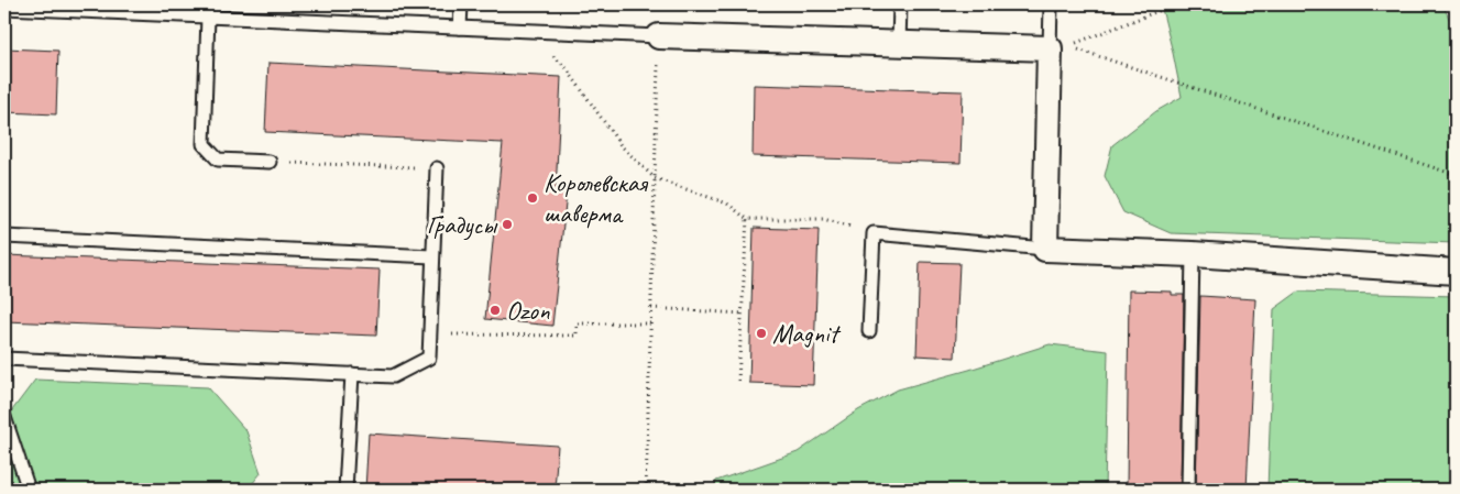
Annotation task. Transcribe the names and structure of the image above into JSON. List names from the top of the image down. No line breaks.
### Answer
{"places":["Королевская шаверма","Градусы","Ozon","Magnit"]}
